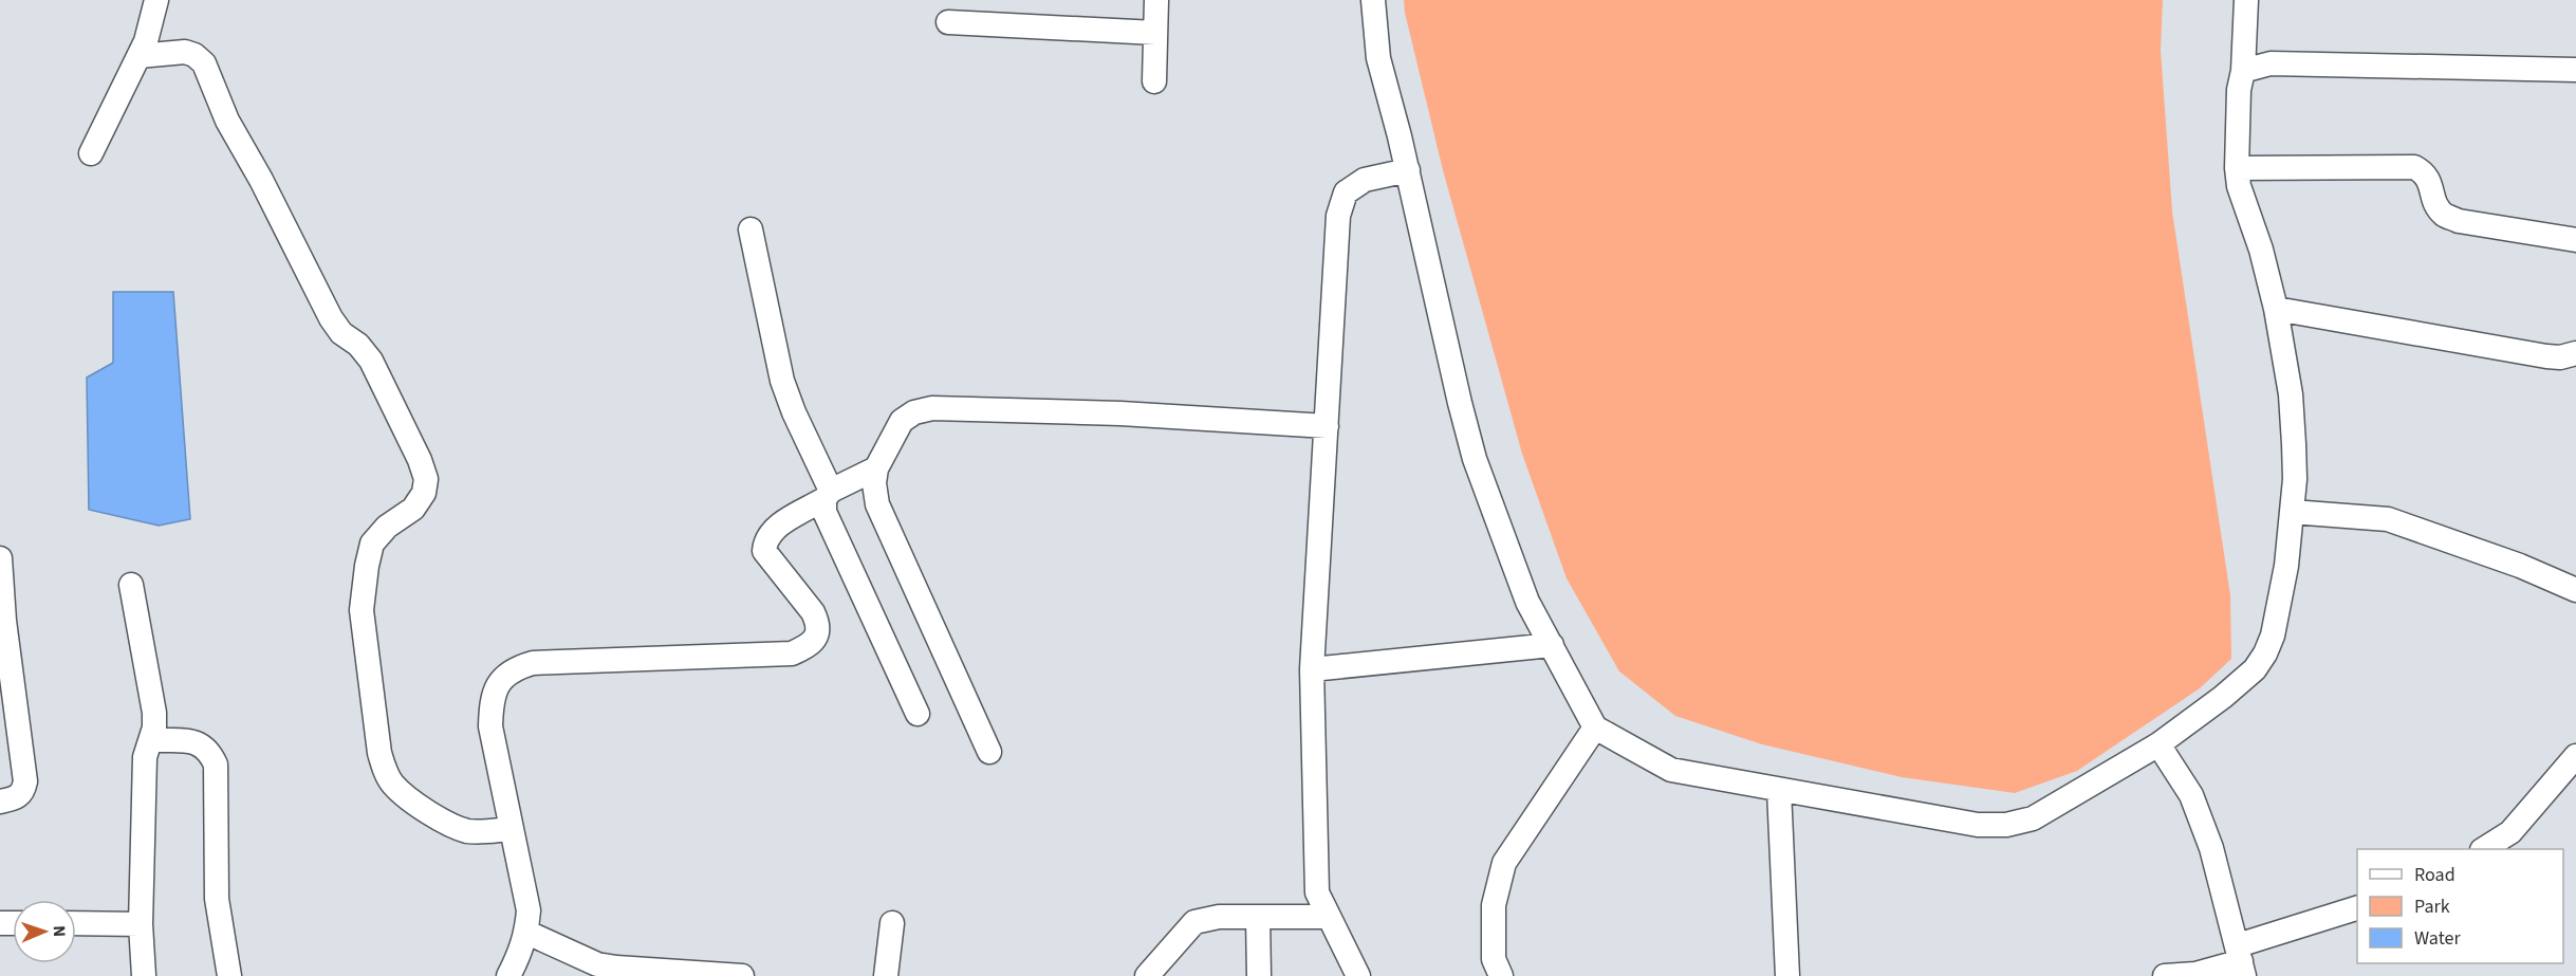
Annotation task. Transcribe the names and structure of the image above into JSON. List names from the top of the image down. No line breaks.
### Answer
{"legend":["Road","Park","Water"],"north":"right"}
